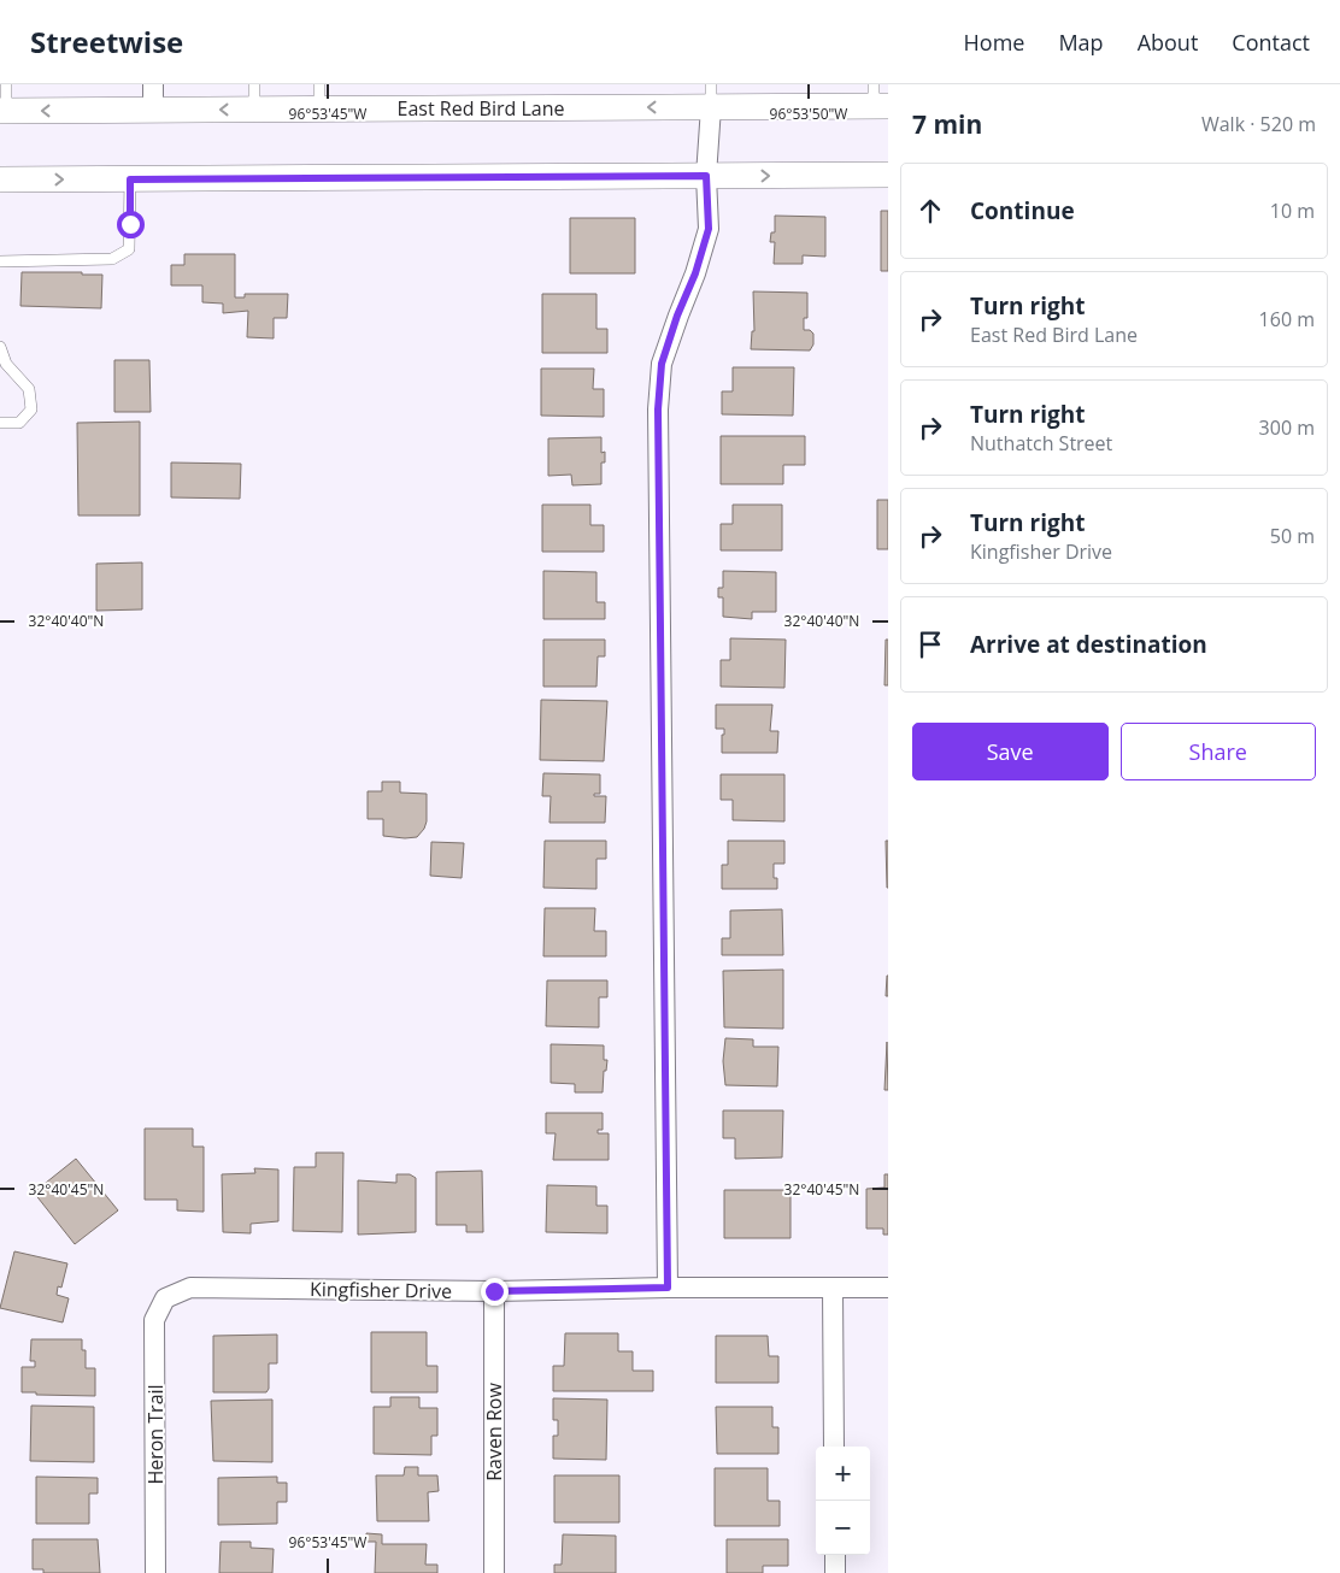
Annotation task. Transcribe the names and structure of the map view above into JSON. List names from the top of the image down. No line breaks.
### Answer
{"streets":{"street":["East Red Bird Lane","Kingfisher Drive","Raven Row","Heron Trail"]},"crossings":[["Kingfisher Drive","Raven Row"],["Kingfisher Drive","Heron Trail"]],"page":{"header":"Streetwise","nav":["Home","Map","About","Contact"],"heading":["7 min","Walk · 520 m"],"list":[["Continue","10 m"],["Turn right","East Red Bird Lane","160 m"],["Turn right","Nuthatch Street","300 m"],["Turn right","Kingfisher Drive","50 m"],"Arrive at destination"],"buttons":["Save","Share"],"map_buttons":["+","−"]},"coordinates":["96°53'45\"W","96°53'50\"W","32°40'40\"N","32°40'45\"N"]}
